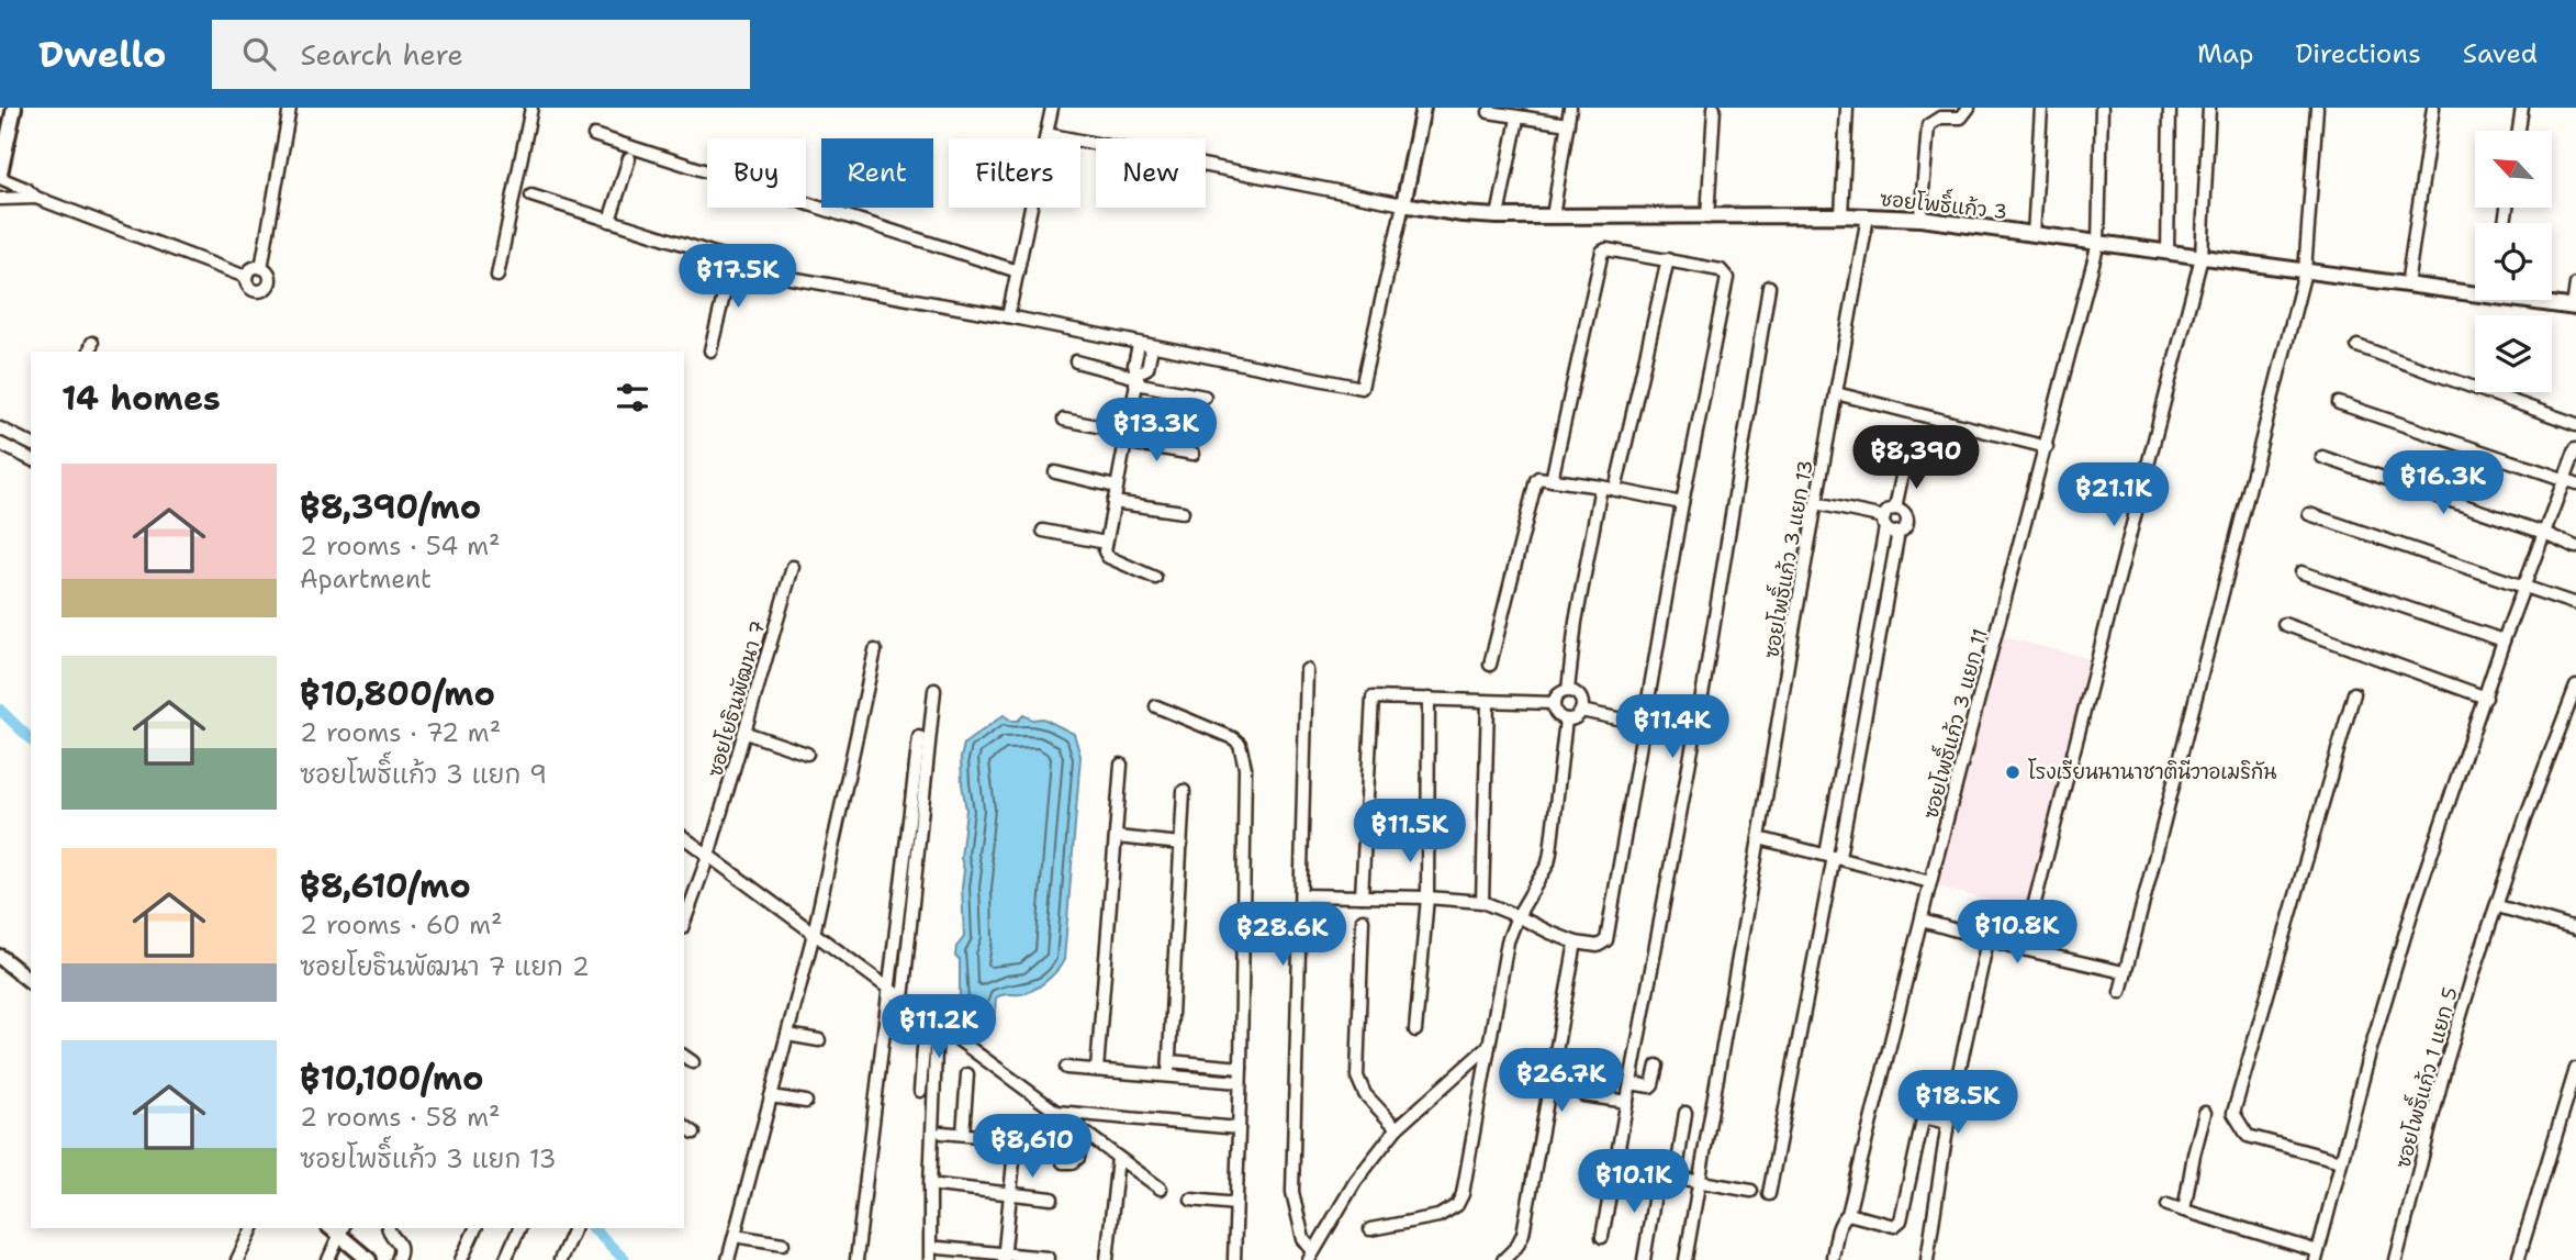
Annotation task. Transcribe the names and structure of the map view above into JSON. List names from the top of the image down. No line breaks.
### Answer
{"streets":{"street":["ซอยโพธิ์แก้ว 3","ซอยโพธิ์แก้ว 3 แยก 13","ซอยโยธินพัฒนา 7","ซอยโพธิ์แก้ว 3 แยก 11","ซอยโพธิ์แก้ว 1 แยก 5"]},"crossings":[["ซอยโพธิ์แก้ว 3","ซอยโพธิ์แก้ว 3 แยก 13"],["ซอยโพธิ์แก้ว 3","ซอยโพธิ์แก้ว 3 แยก 11"]],"places":["โรงเรียนนานาชาตินีวาอเมริกัน"],"north":"top left","page":{"header":"Dwello","search":"Search here","nav":["Map","Directions","Saved"],"chip":["Buy","Rent","Filters","New"],"price":["฿17.5K","฿13.3K","฿8,390","฿16.3K","฿21.1K","฿11.4K","฿11.5K","฿10.8K","฿28.6K","฿11.2K","฿26.7K","฿18.5K","฿8,610","฿10.1K"],"heading":"14 homes","list":[{"name":"฿8,390/mo","note":"2 rooms · 54 m² · Apartment"},{"name":"฿10,800/mo","note":"2 rooms · 72 m² · ซอยโพธิ์แก้ว 3 แยก 9"},{"name":"฿8,610/mo","note":"2 rooms · 60 m² · ซอยโยธินพัฒนา 7 แยก 2"},{"name":"฿10,100/mo","note":"2 rooms · 58 m² · ซอยโพธิ์แก้ว 3 แยก 13"}]}}
